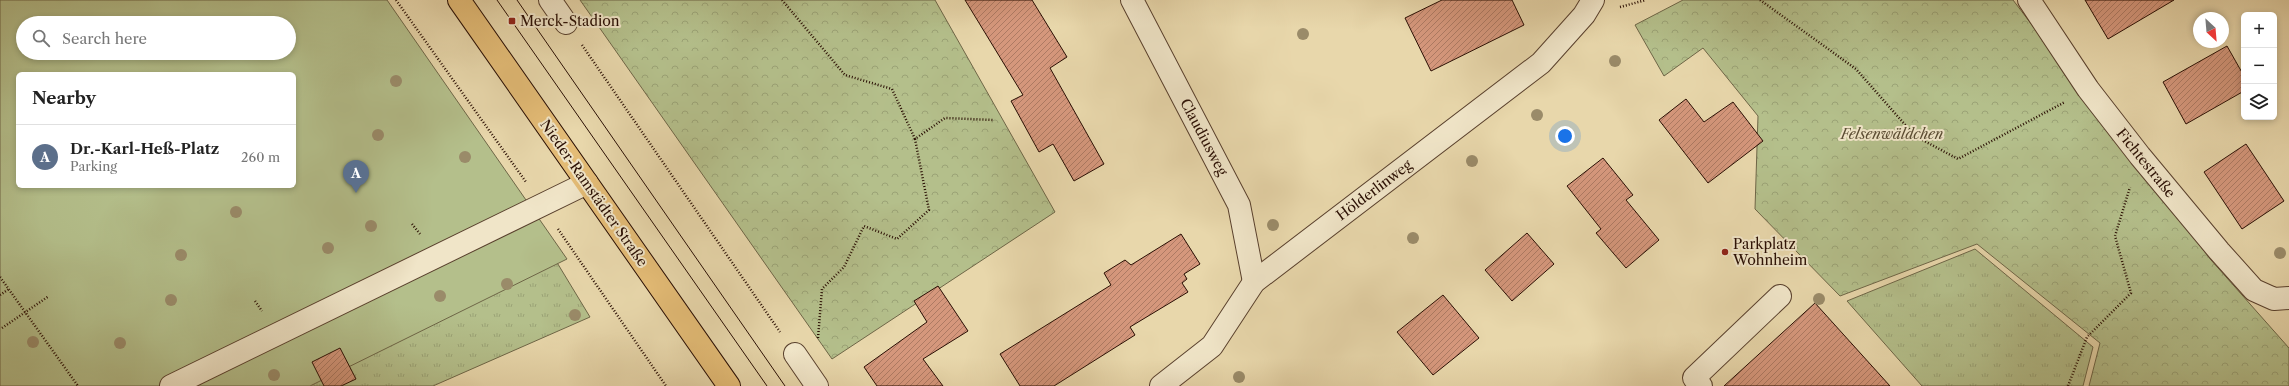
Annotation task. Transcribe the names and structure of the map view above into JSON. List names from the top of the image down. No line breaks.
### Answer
{"streets":{"main road":["Nieder-Ramstädter Straße"],"street":["Claudiusweg","Fichtestraße","Hölderlinweg"]},"crossings":[["Claudiusweg","Hölderlinweg"]],"parks":["Felsenwäldchen"],"places":{"transit":["Merck-Stadion"],"other":["Parkplatz Wohnheim"]},"north":"bottom right","page":{"map_buttons":["+","−"],"search":"Search here","heading":"Nearby","list":[{"mark":"A","name":"Dr.-Karl-Heß-Platz","note":"Parking","value":"260 m"}],"pins":"A"}}
